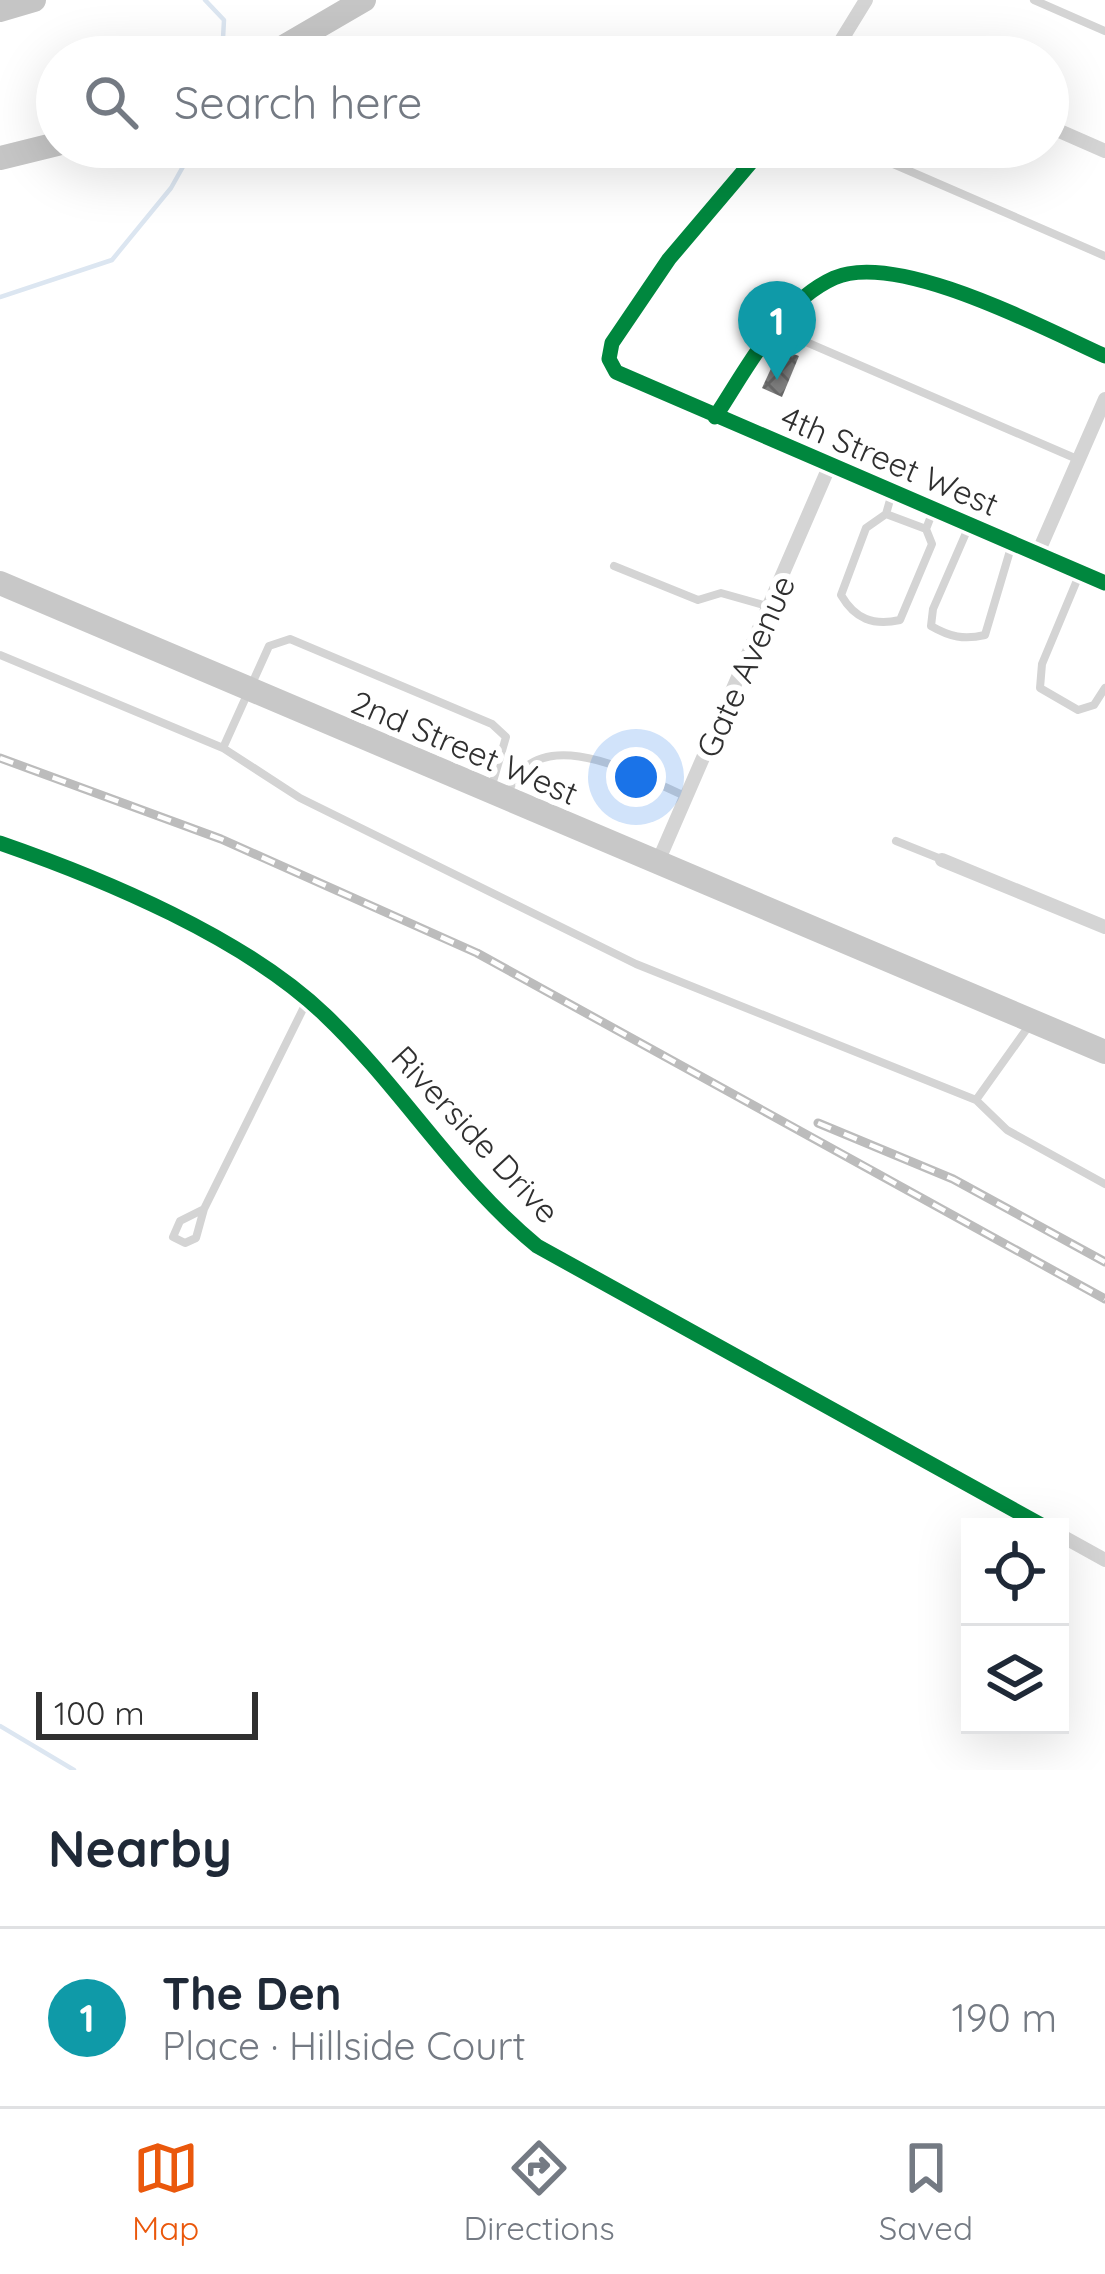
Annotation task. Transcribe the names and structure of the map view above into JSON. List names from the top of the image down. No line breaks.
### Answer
{"streets":{"main road":["2nd Street West"],"street":["4th Street West","Gate Avenue","Riverside Drive"]},"crossings":[["4th Street West","Gate Avenue"],["Gate Avenue","2nd Street West"]],"scale_bar":"100 m","page":{"search":"Search here","pins":"1","scale":"100 m","heading":"Nearby","list":[{"mark":"1","name":"The Den","note":"Place · Hillside Court","value":"190 m"}],"nav":["Map","Directions","Saved"]}}
